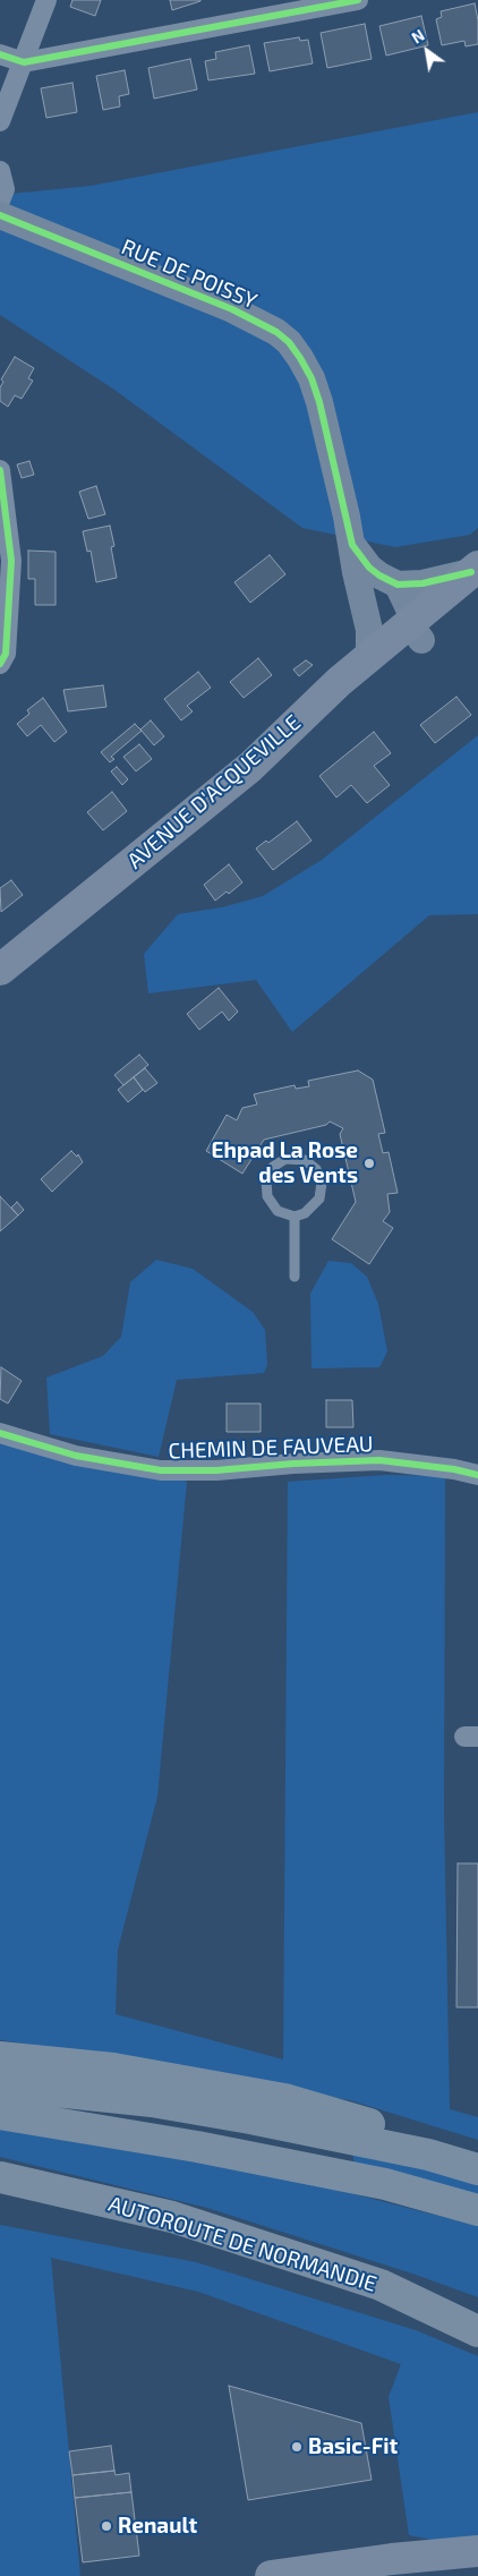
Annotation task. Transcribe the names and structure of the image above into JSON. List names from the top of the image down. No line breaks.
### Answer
{"streets":{"highway":["AUTOROUTE DE NORMANDIE"],"main road":["AVENUE D'ACQUEVILLE"],"street":["RUE DE POISSY","CHEMIN DE FAUVEAU"]},"crossings":[["RUE DE POISSY","AVENUE D'ACQUEVILLE"]],"places":["Ehpad La Rose des Vents","Basic-Fit","Renault"],"north":"top left"}
